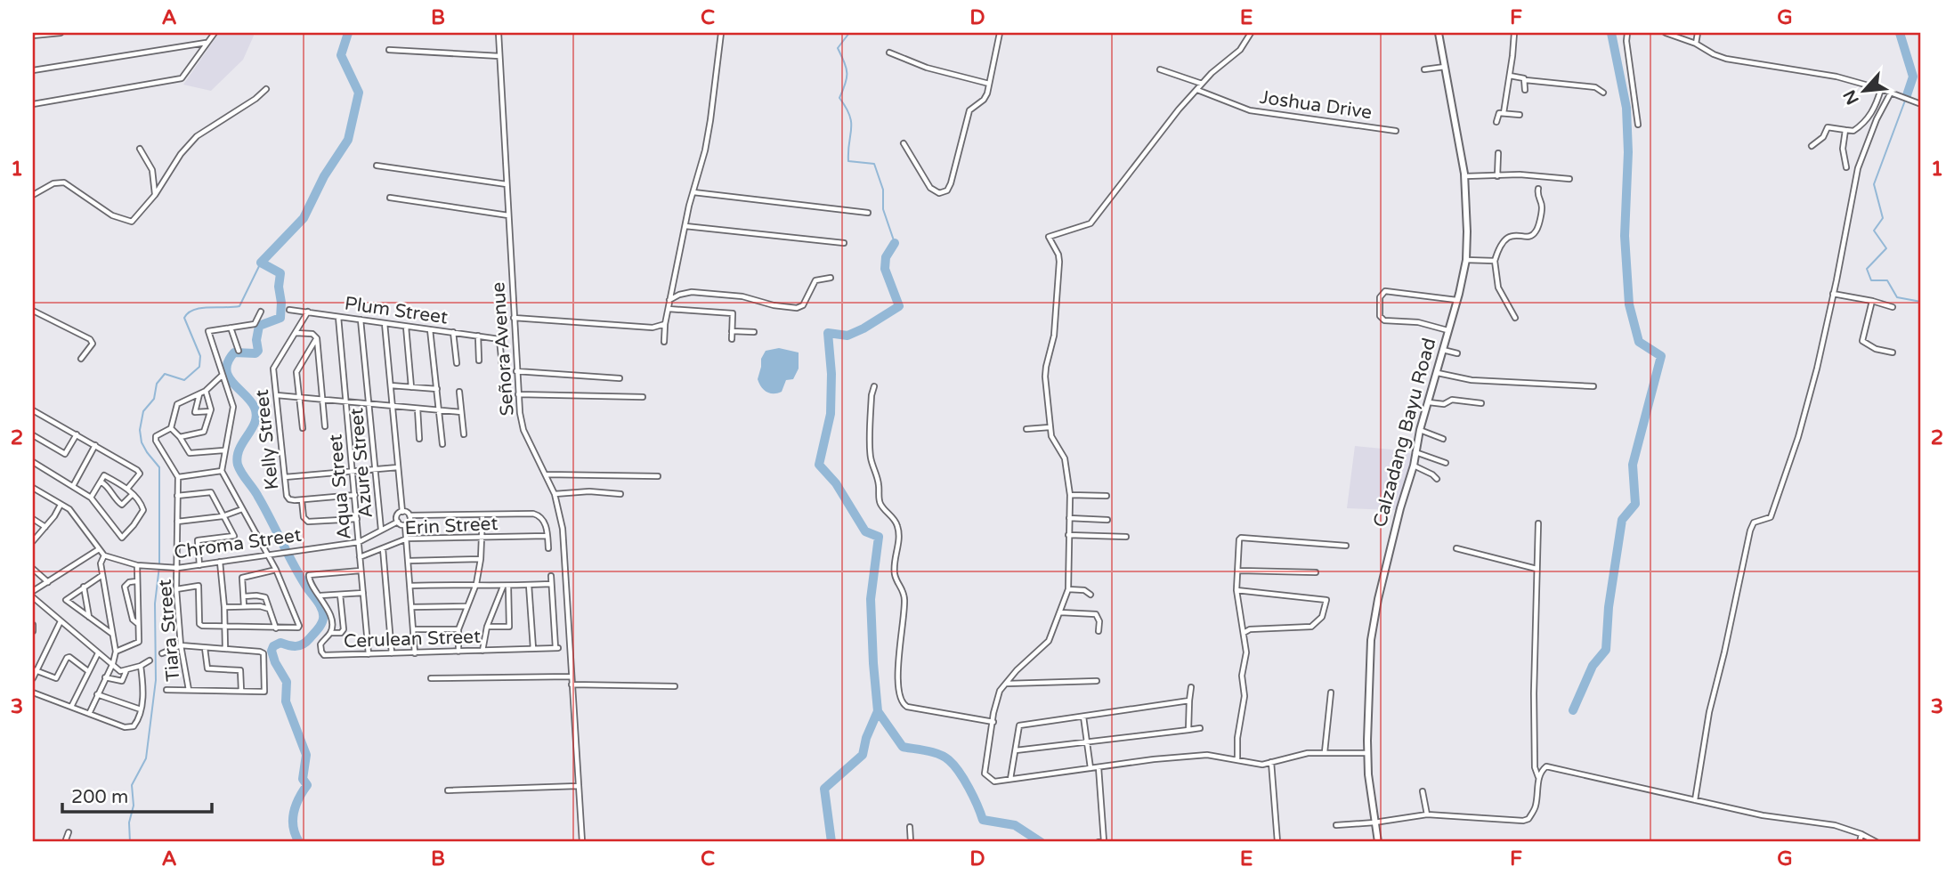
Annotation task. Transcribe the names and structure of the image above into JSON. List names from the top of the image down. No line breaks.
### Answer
{"streets":{"street":["Joshua Drive","Plum Street","Señora Avenue","Calzadang Bayu Road","Kelly Street","Azure Street","Aqua Street","Erin Street","Chroma Street","Tiara Street","Cerulean Street"]},"crossings":[["Plum Street","Kelly Street"],["Plum Street","Azure Street"],["Plum Street","Aqua Street"],["Azure Street","Chroma Street"],["Aqua Street","Erin Street"],["Aqua Street","Chroma Street"],["Aqua Street","Cerulean Street"],["Chroma Street","Tiara Street"]],"scale_bar":"200 m","north":"bottom left","grid":{"columns":["A","B","C","D","E","F","G"],"rows":["1","2","3"]}}
